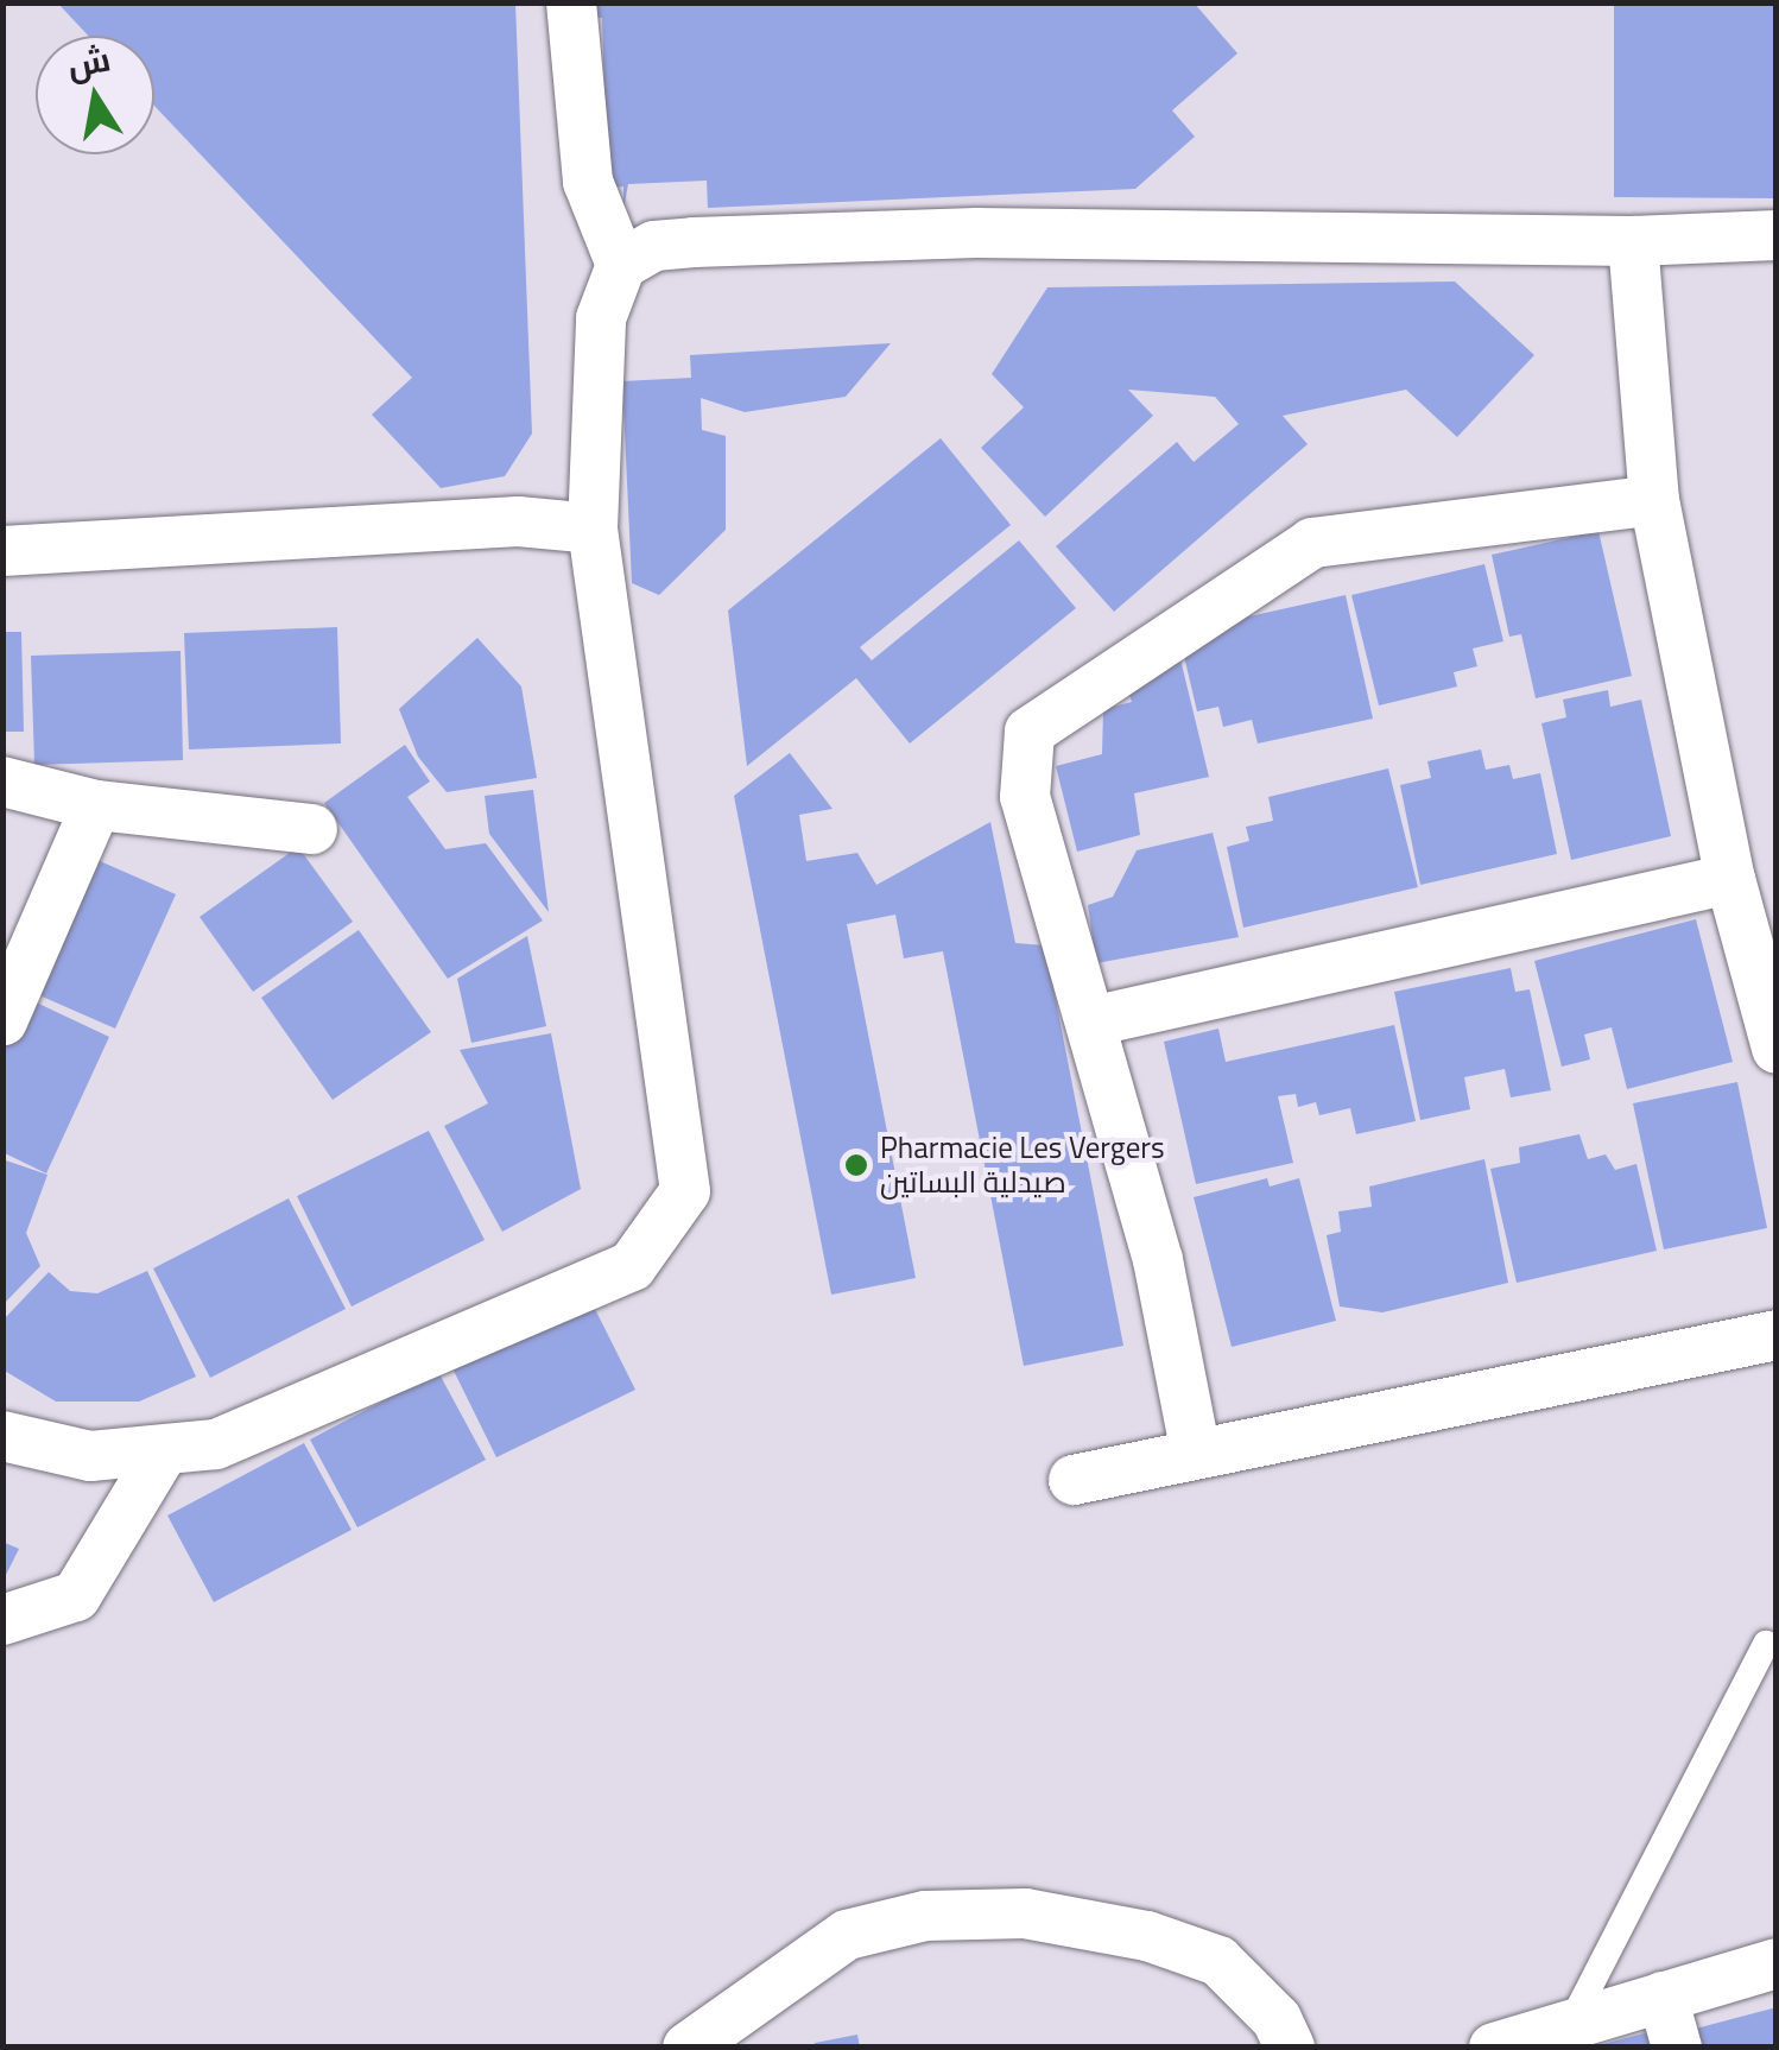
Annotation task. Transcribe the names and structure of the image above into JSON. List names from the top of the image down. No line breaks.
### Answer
{"places":["Pharmacie Les Vergers صيدلية البساتين"],"north":"top"}
